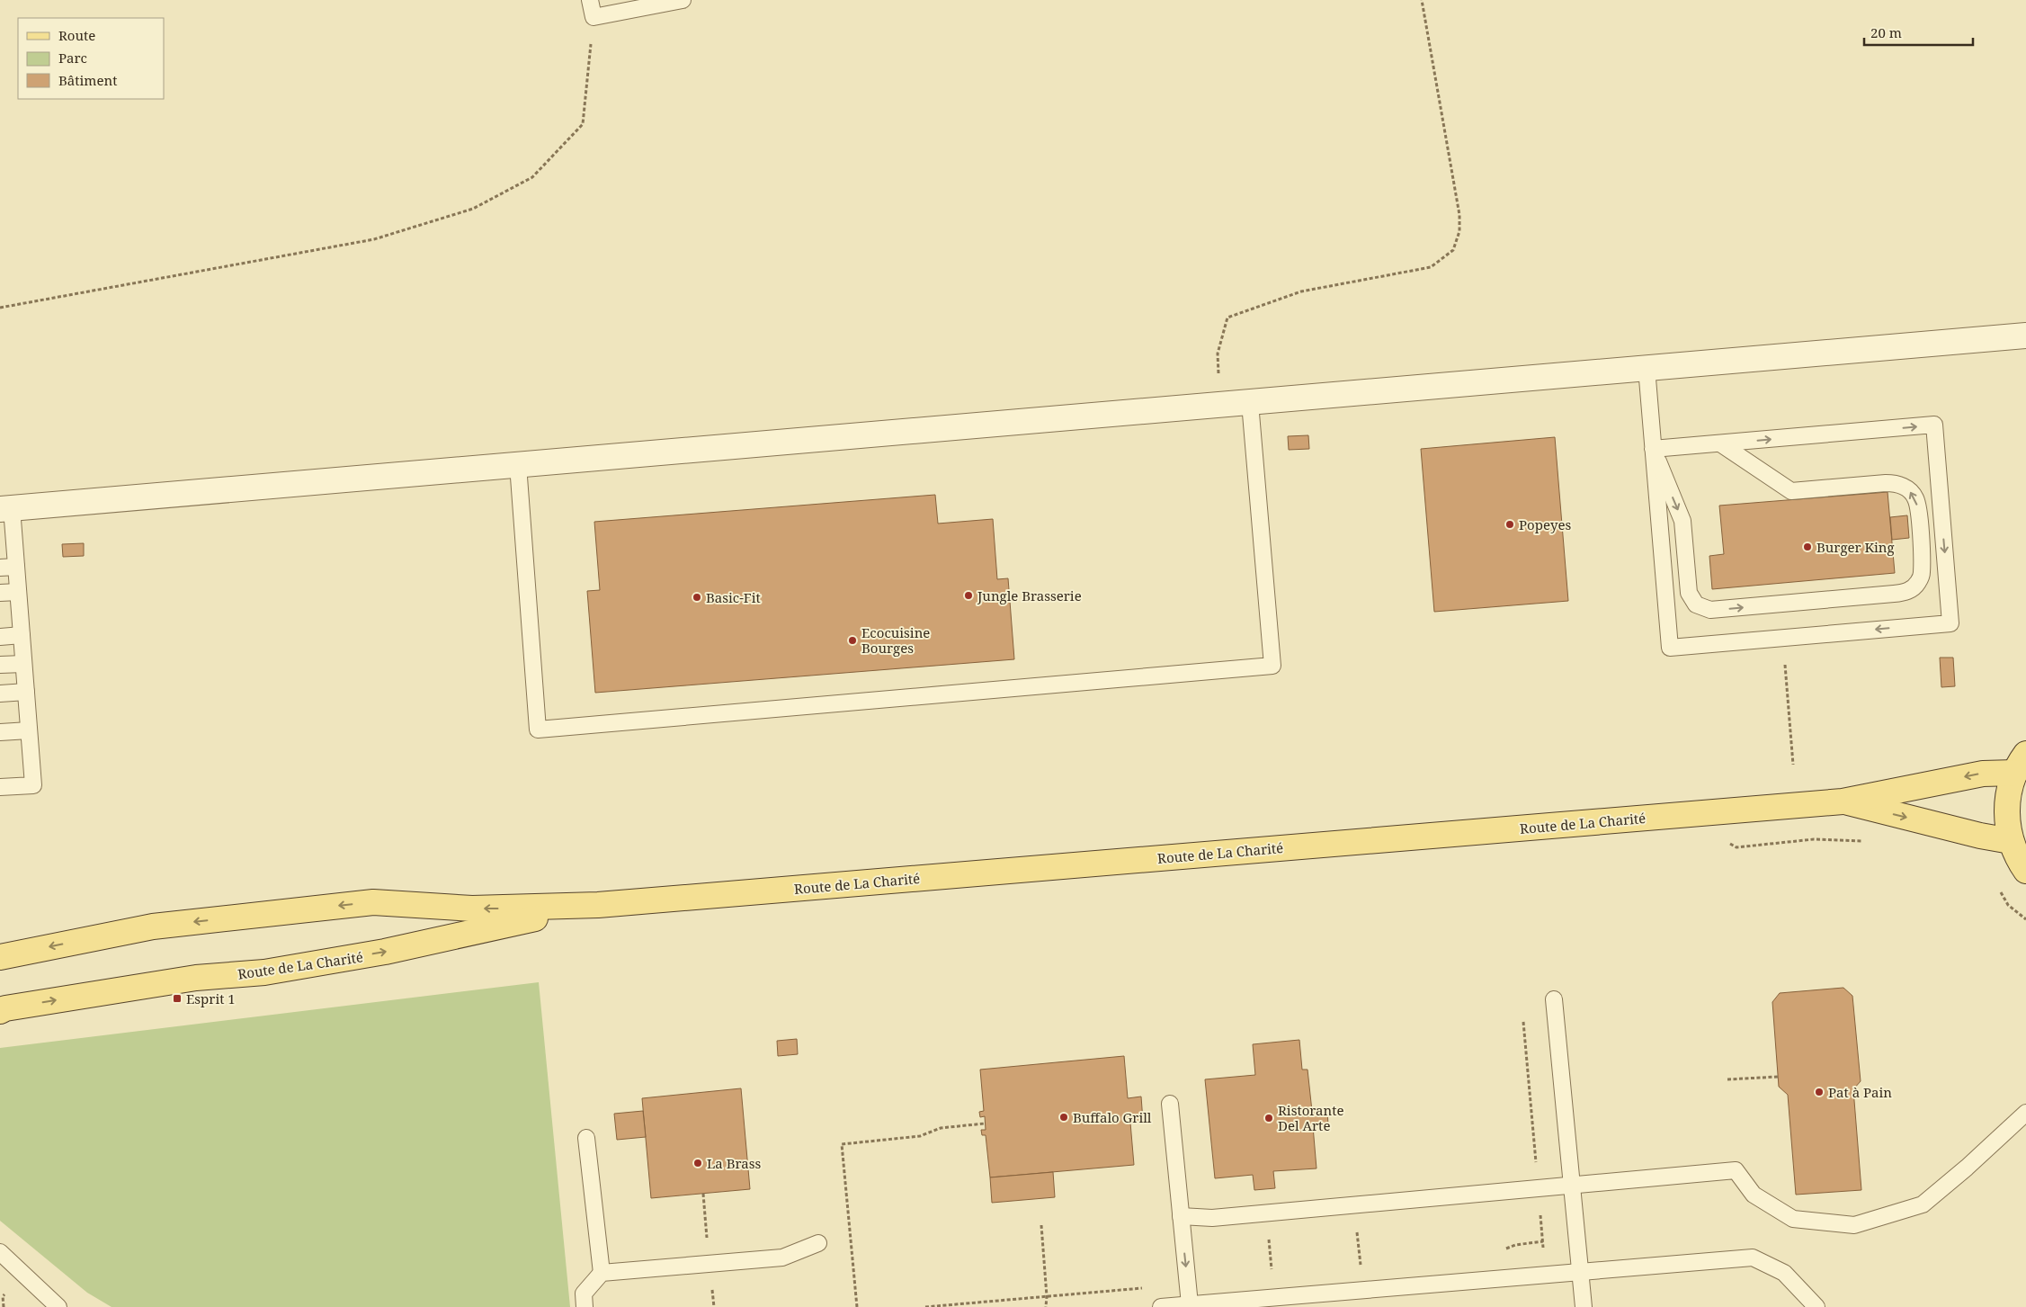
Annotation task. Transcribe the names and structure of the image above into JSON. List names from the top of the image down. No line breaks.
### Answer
{"streets":{"main road":["Route de La Charité"]},"places":{"other":["Popeyes","Burger King","Jungle Brasserie","Basic-Fit","Ecocuisine Bourges","Pat à Pain","Buffalo Grill","Ristorante Del Arte","La Brass"],"transit":["Esprit 1"]},"legend":["Route","Parc","Bâtiment"],"scale_bar":"20 m"}
